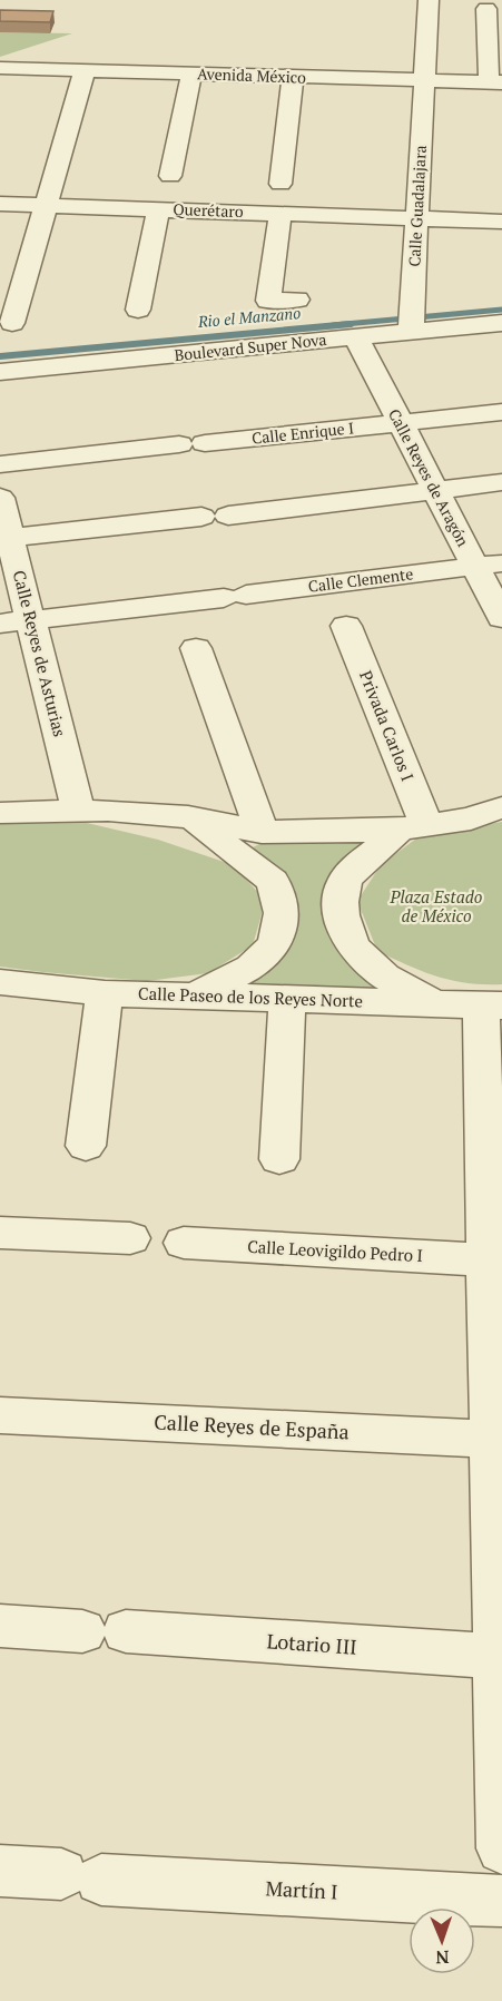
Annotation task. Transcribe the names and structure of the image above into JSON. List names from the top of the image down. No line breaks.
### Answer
{"streets":{"street":["Avenida México","Calle Guadalajara","Querétaro","Boulevard Super Nova","Calle Enrique I","Calle Reyes de Aragón","Calle Clemente","Calle Reyes de Asturias","Privada Carlos I","Calle Paseo de los Reyes Norte","Calle Leovigildo Pedro I","Calle Reyes de España","Lotario III","Martín I"]},"crossings":[["Avenida México","Calle Guadalajara"],["Calle Guadalajara","Querétaro"],["Calle Guadalajara","Boulevard Super Nova"],["Boulevard Super Nova","Calle Reyes de Aragón"],["Calle Enrique I","Calle Reyes de Aragón"],["Calle Reyes de Aragón","Calle Clemente"],["Calle Clemente","Calle Reyes de Asturias"]],"water":["Rio el Manzano"],"parks":["Plaza Estado de México"],"north":"bottom"}
